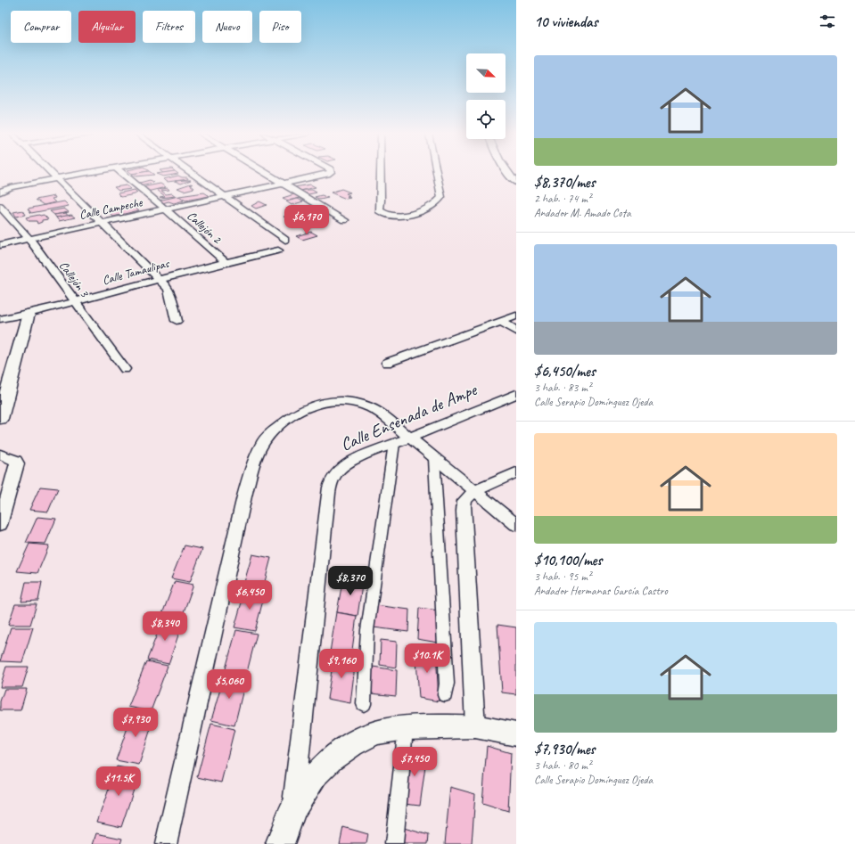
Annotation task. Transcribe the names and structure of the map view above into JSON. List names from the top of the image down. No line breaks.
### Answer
{"streets":{"street":["Calle Campeche","Callejón 2","Calle Tamaulipas","Callejón 3","Calle Ensenada de Ampe"]},"crossings":[["Calle Campeche","Callejón 2"],["Calle Campeche","Callejón 3"],["Callejón 2","Calle Tamaulipas"],["Calle Tamaulipas","Callejón 3"]],"north":"bottom right","page":{"heading":"10 viviendas","chip":["Comprar","Alquilar","Filtros","Nuevo","Piso"],"list":[{"name":"$8,370/mes","note":"2 hab. · 74 m² · Andador M. Amado Cota"},{"name":"$6,450/mes","note":"3 hab. · 83 m² · Calle Serapio Domínguez Ojeda"},{"name":"$10,100/mes","note":"3 hab. · 95 m² · Andador Hermanas García Castro"},{"name":"$7,930/mes","note":"3 hab. · 80 m² · Calle Serapio Domínguez Ojeda"}],"price":["$6,170","$8,370","$6,450","$8,340","$10.1K","$9,160","$5,060","$7,930","$7,450","$11.5K"]}}
